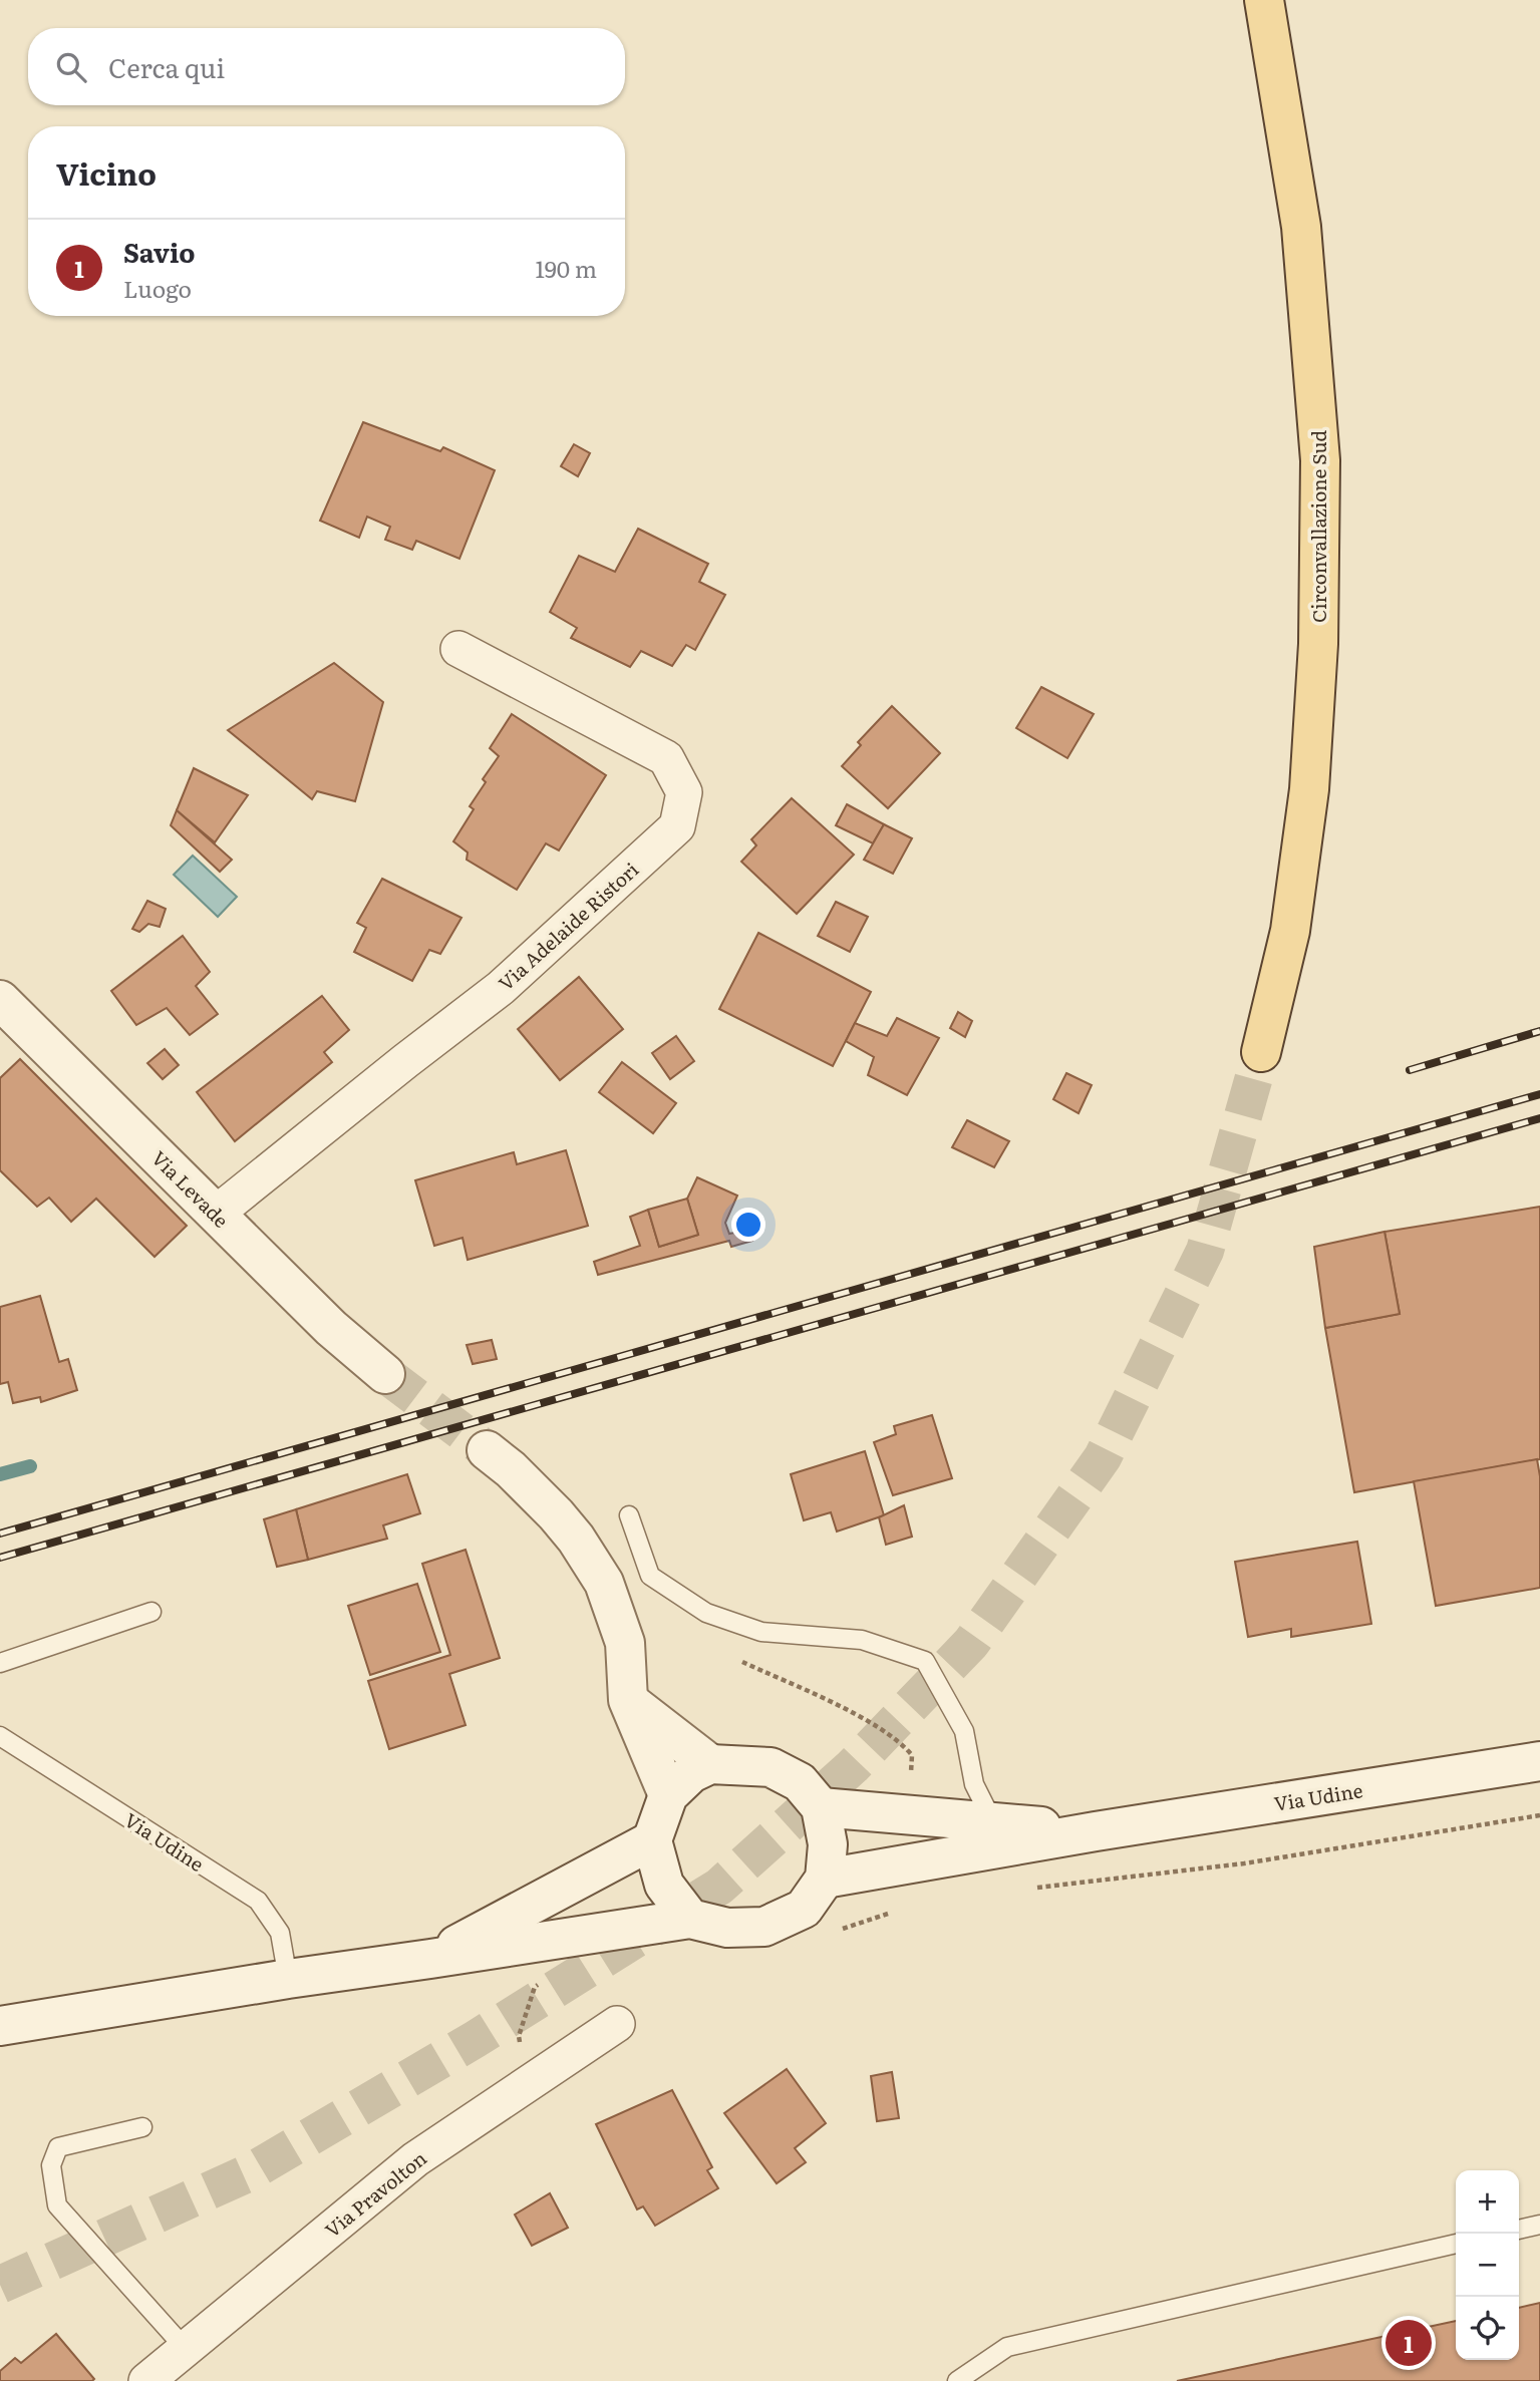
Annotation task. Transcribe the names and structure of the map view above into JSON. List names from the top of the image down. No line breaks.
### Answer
{"streets":{"main road":["Circonvallazione Sud","Via Levade","Via Udine"],"street":["Via Adelaide Ristori","Via Pravolton"]},"crossings":[["Via Adelaide Ristori","Via Levade"]],"page":{"search":"Cerca qui","heading":"Vicino","list":[{"mark":"1","name":"Savio","note":"Luogo","value":"190 m"}],"map_buttons":["+","−"],"pins":"1"}}
